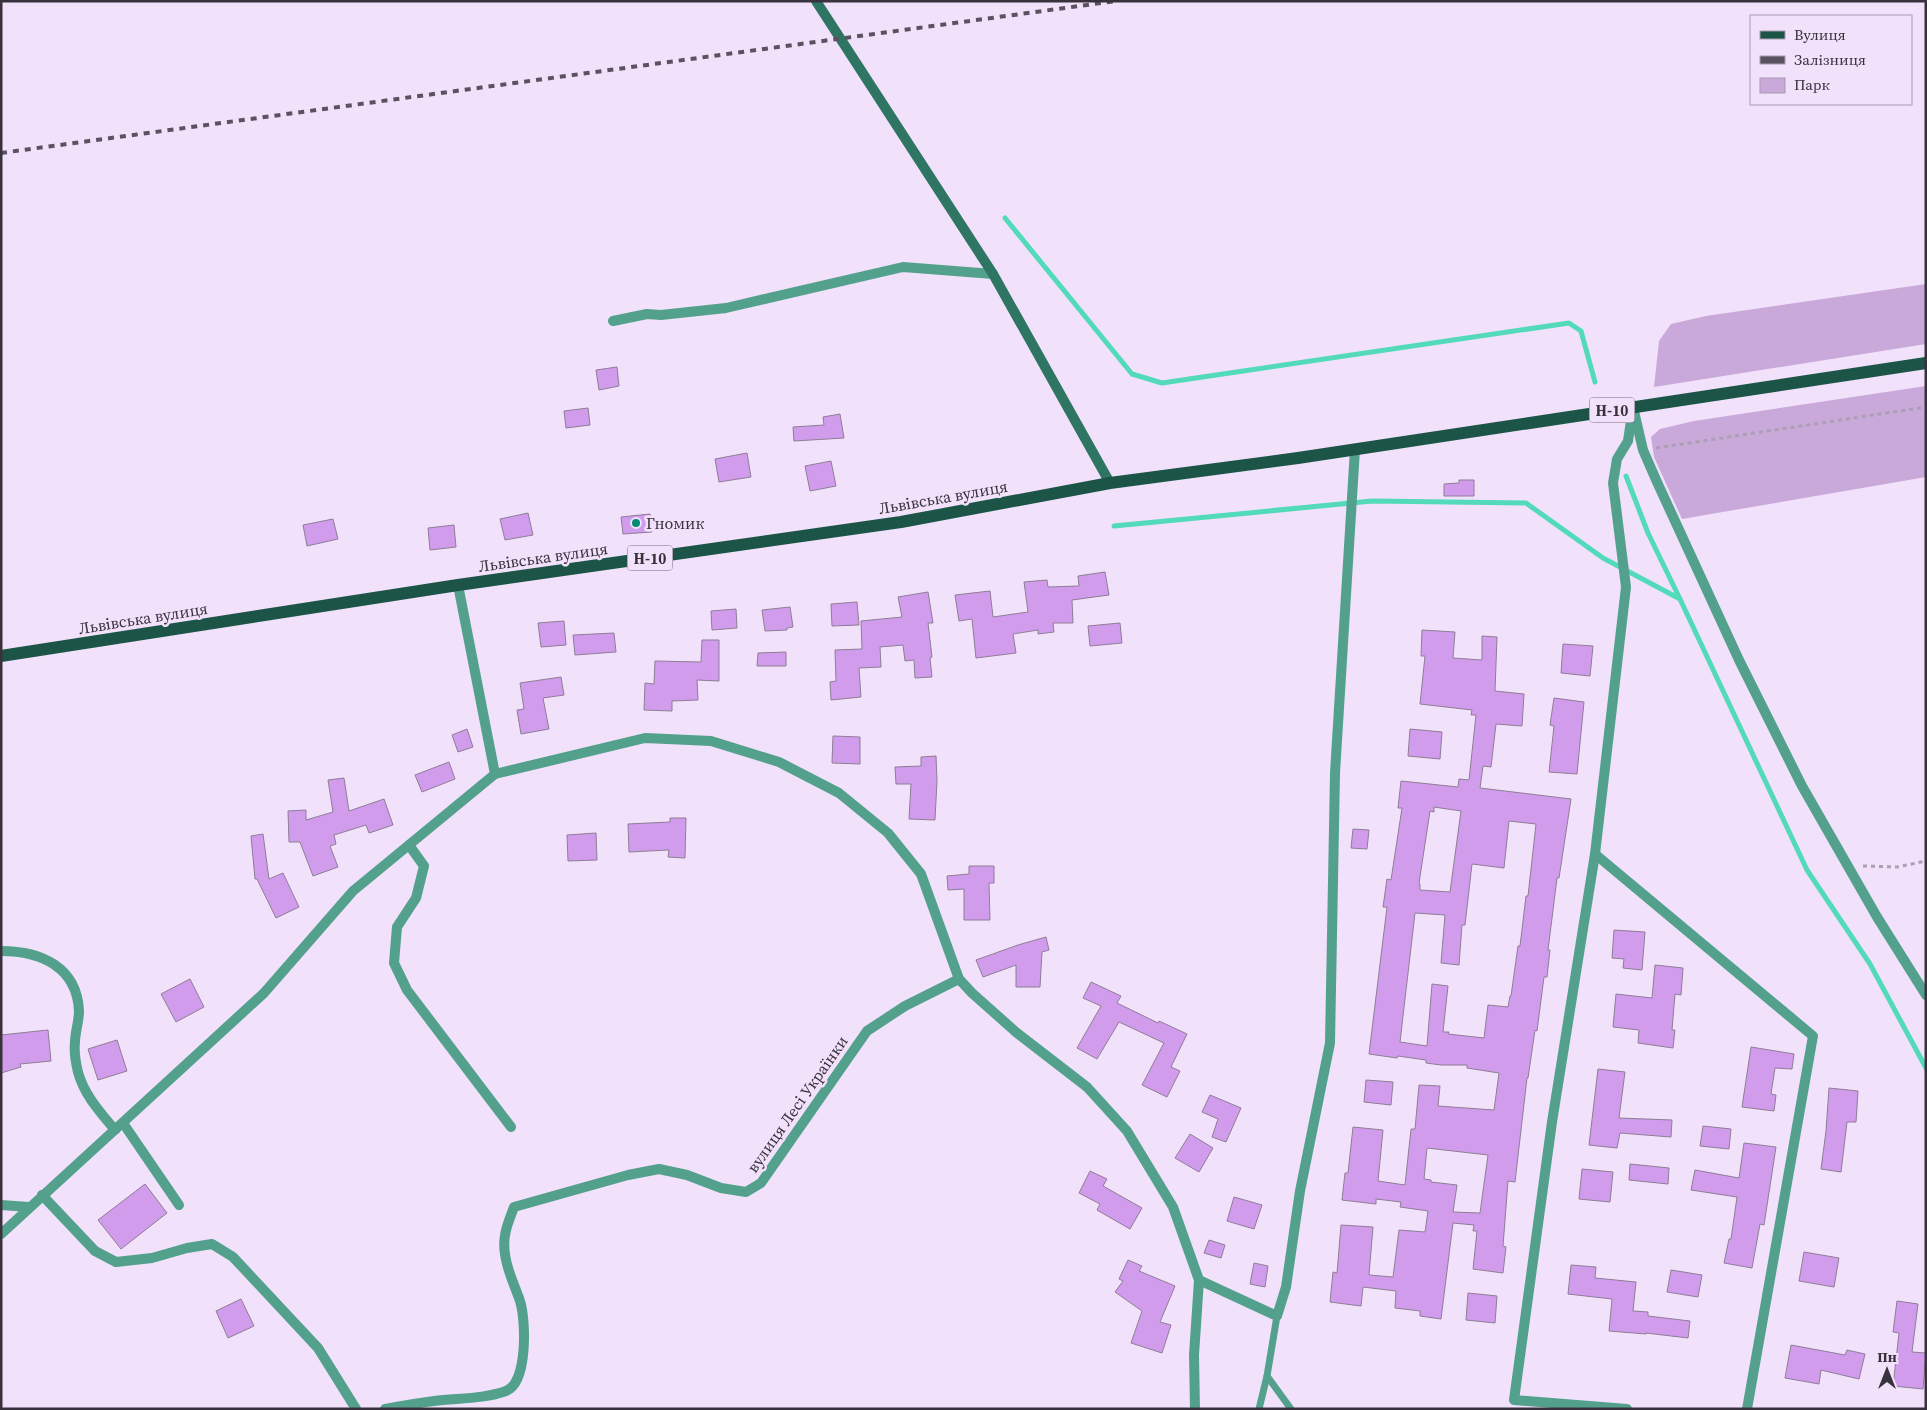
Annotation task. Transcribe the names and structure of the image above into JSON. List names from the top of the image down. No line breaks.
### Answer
{"streets":{"main road":["Н-10","Львівська вулиця"],"street":["вулиця Лесі Українки"]},"crossings":[["Н-10","Львівська вулиця"]],"places":["Гномик"],"legend":["Вулиця","Залізниця","Парк"],"north":"top"}
